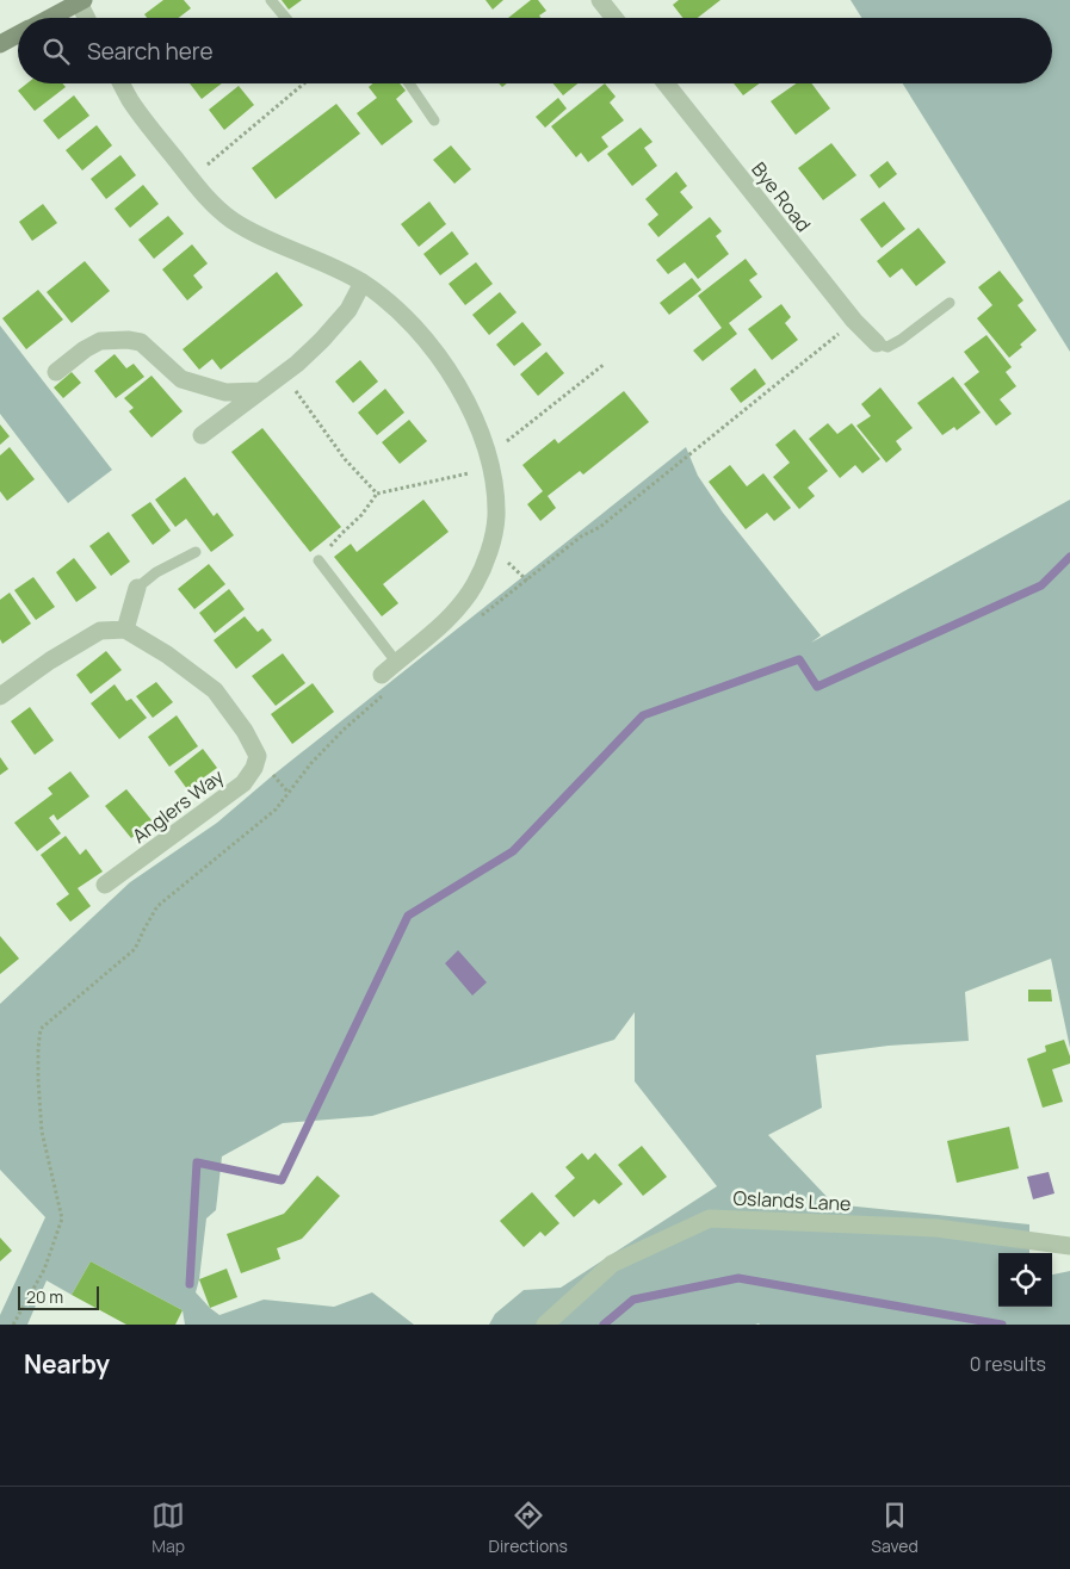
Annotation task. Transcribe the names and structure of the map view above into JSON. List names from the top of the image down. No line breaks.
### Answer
{"streets":{"street":["Bye Road","Anglers Way","Oslands Lane"]},"scale_bar":"20 m","page":{"search":"Search here","scale":"20 m","heading":["Nearby","0 results"],"nav":["Map","Directions","Saved"]}}
